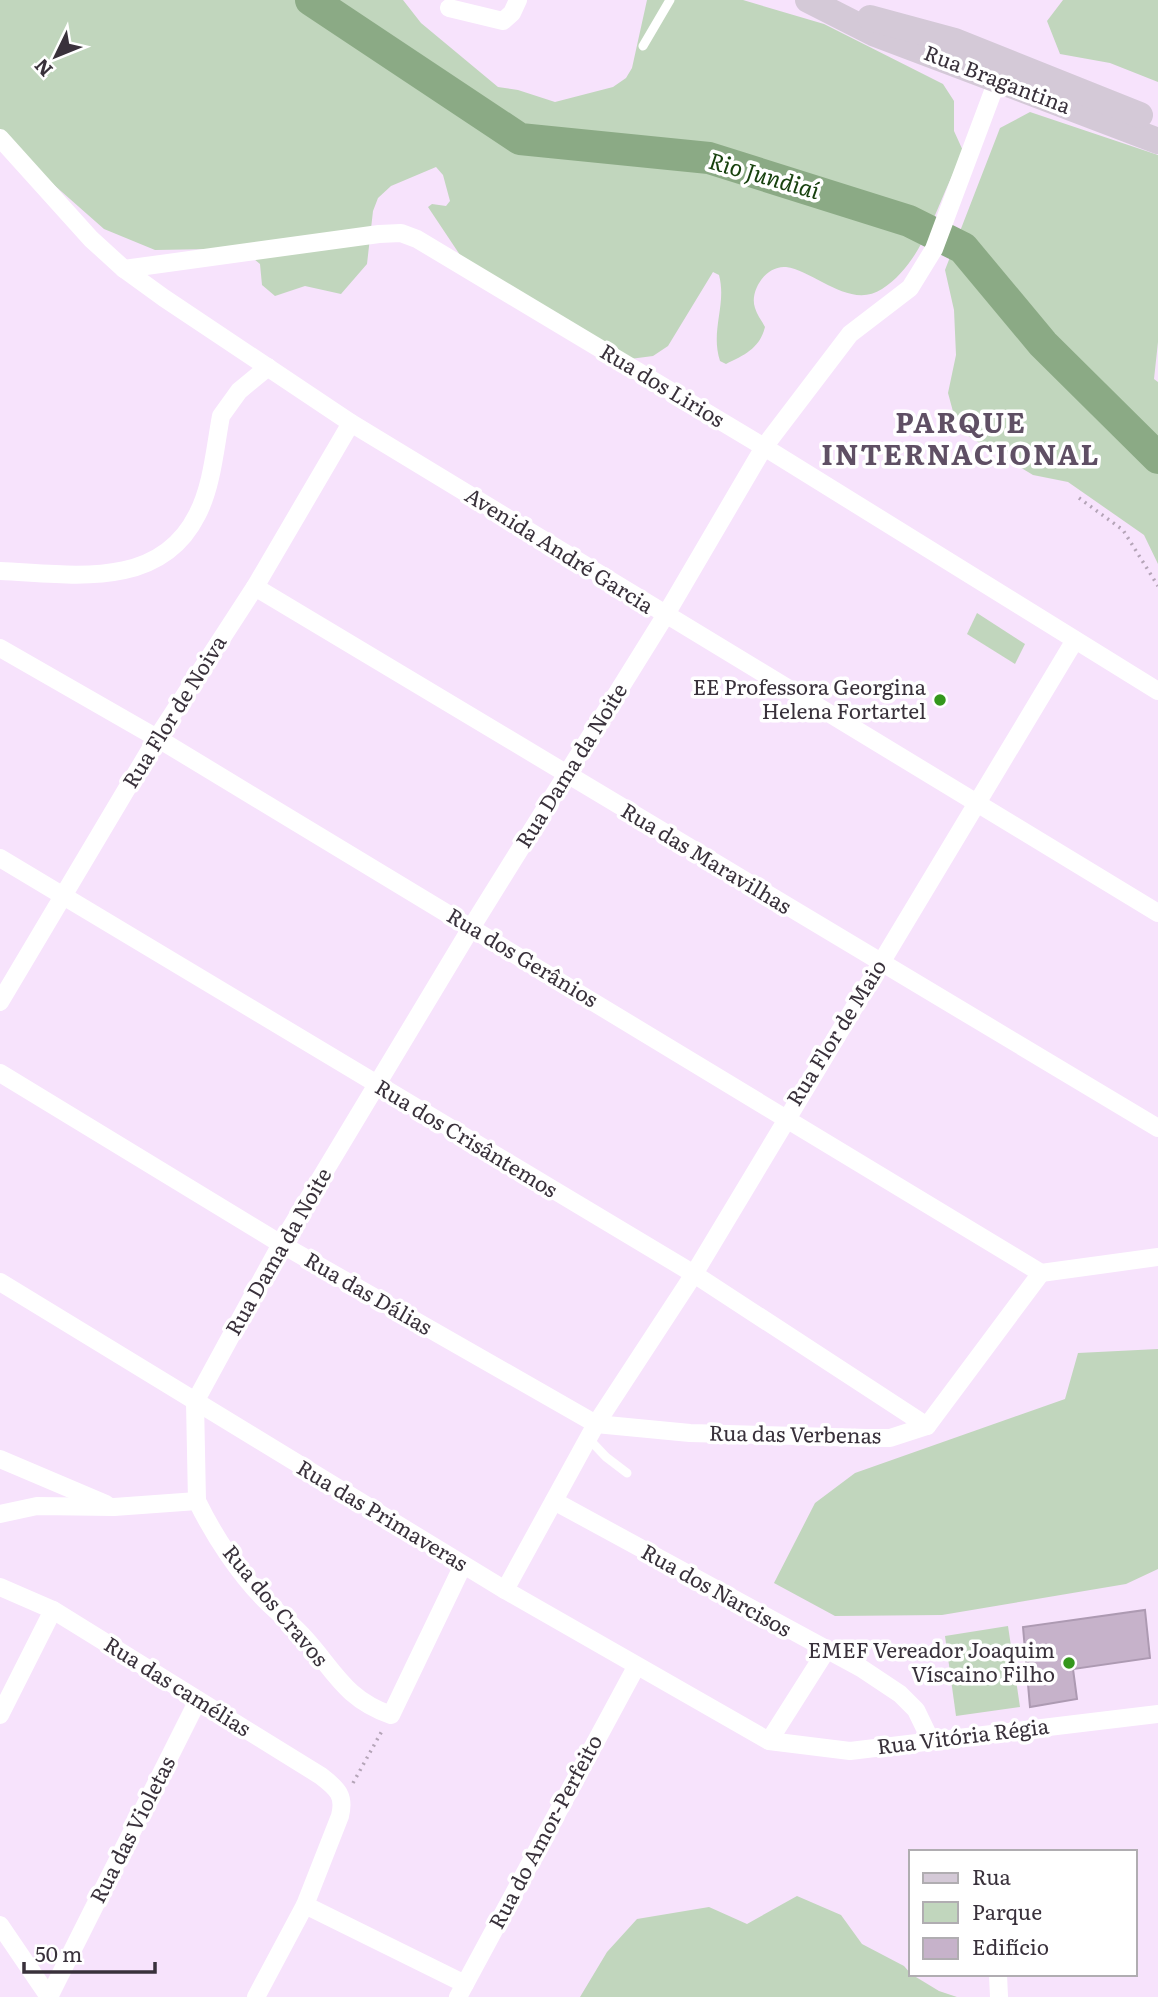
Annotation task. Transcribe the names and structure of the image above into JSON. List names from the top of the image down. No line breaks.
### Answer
{"streets":{"main road":["Rua Bragantina"],"street":["Rua dos Lirios","Avenida André Garcia","Rua Flor de Noiva","Rua Dama da Noite","Rua das Maravilhas","Rua dos Gerânios","Rua Flor de Maio","Rua dos Crisântemos","Rua das Dálias","Rua das Verbenas","Rua das Primaveras","Rua dos Narcisos","Rua dos Cravos","Rua das camélias","Rua Vitória Régia","Rua das Violetas","Rua do Amor-Perfeito"]},"crossings":[["Rua Bragantina","Rua Dama da Noite"],["Rua dos Lirios","Avenida André Garcia"],["Rua dos Lirios","Rua Dama da Noite"],["Rua dos Lirios","Rua Flor de Maio"],["Avenida André Garcia","Rua Flor de Noiva"],["Avenida André Garcia","Rua Dama da Noite"],["Avenida André Garcia","Rua Flor de Maio"],["Rua Flor de Noiva","Rua das Maravilhas"],["Rua Flor de Noiva","Rua dos Gerânios"],["Rua Flor de Noiva","Rua dos Crisântemos"],["Rua Dama da Noite","Rua das Maravilhas"],["Rua Dama da Noite","Rua dos Gerânios"],["Rua Dama da Noite","Rua dos Crisântemos"],["Rua Dama da Noite","Rua das Dálias"],["Rua Dama da Noite","Rua das Primaveras"],["Rua Dama da Noite","Rua dos Cravos"],["Rua das Maravilhas","Rua Flor de Maio"],["Rua dos Gerânios","Rua Flor de Maio"],["Rua Flor de Maio","Rua dos Crisântemos"],["Rua Flor de Maio","Rua das Dálias"],["Rua Flor de Maio","Rua das Verbenas"],["Rua dos Crisântemos","Rua das Verbenas"],["Rua das Dálias","Rua das Verbenas"],["Rua das Primaveras","Rua Vitória Régia"],["Rua das Primaveras","Rua do Amor-Perfeito"],["Rua dos Narcisos","Rua Vitória Régia"],["Rua das camélias","Rua das Violetas"]],"districts":["PARQUE INTERNACIONAL"],"water":["Rio Jundiaí"],"places":["EE Professora Georgina Helena Fortartel","EMEF Vereador Joaquim Víscaino Filho"],"legend":["Rua","Parque","Edifício"],"scale_bar":"50 m","north":"bottom left"}
